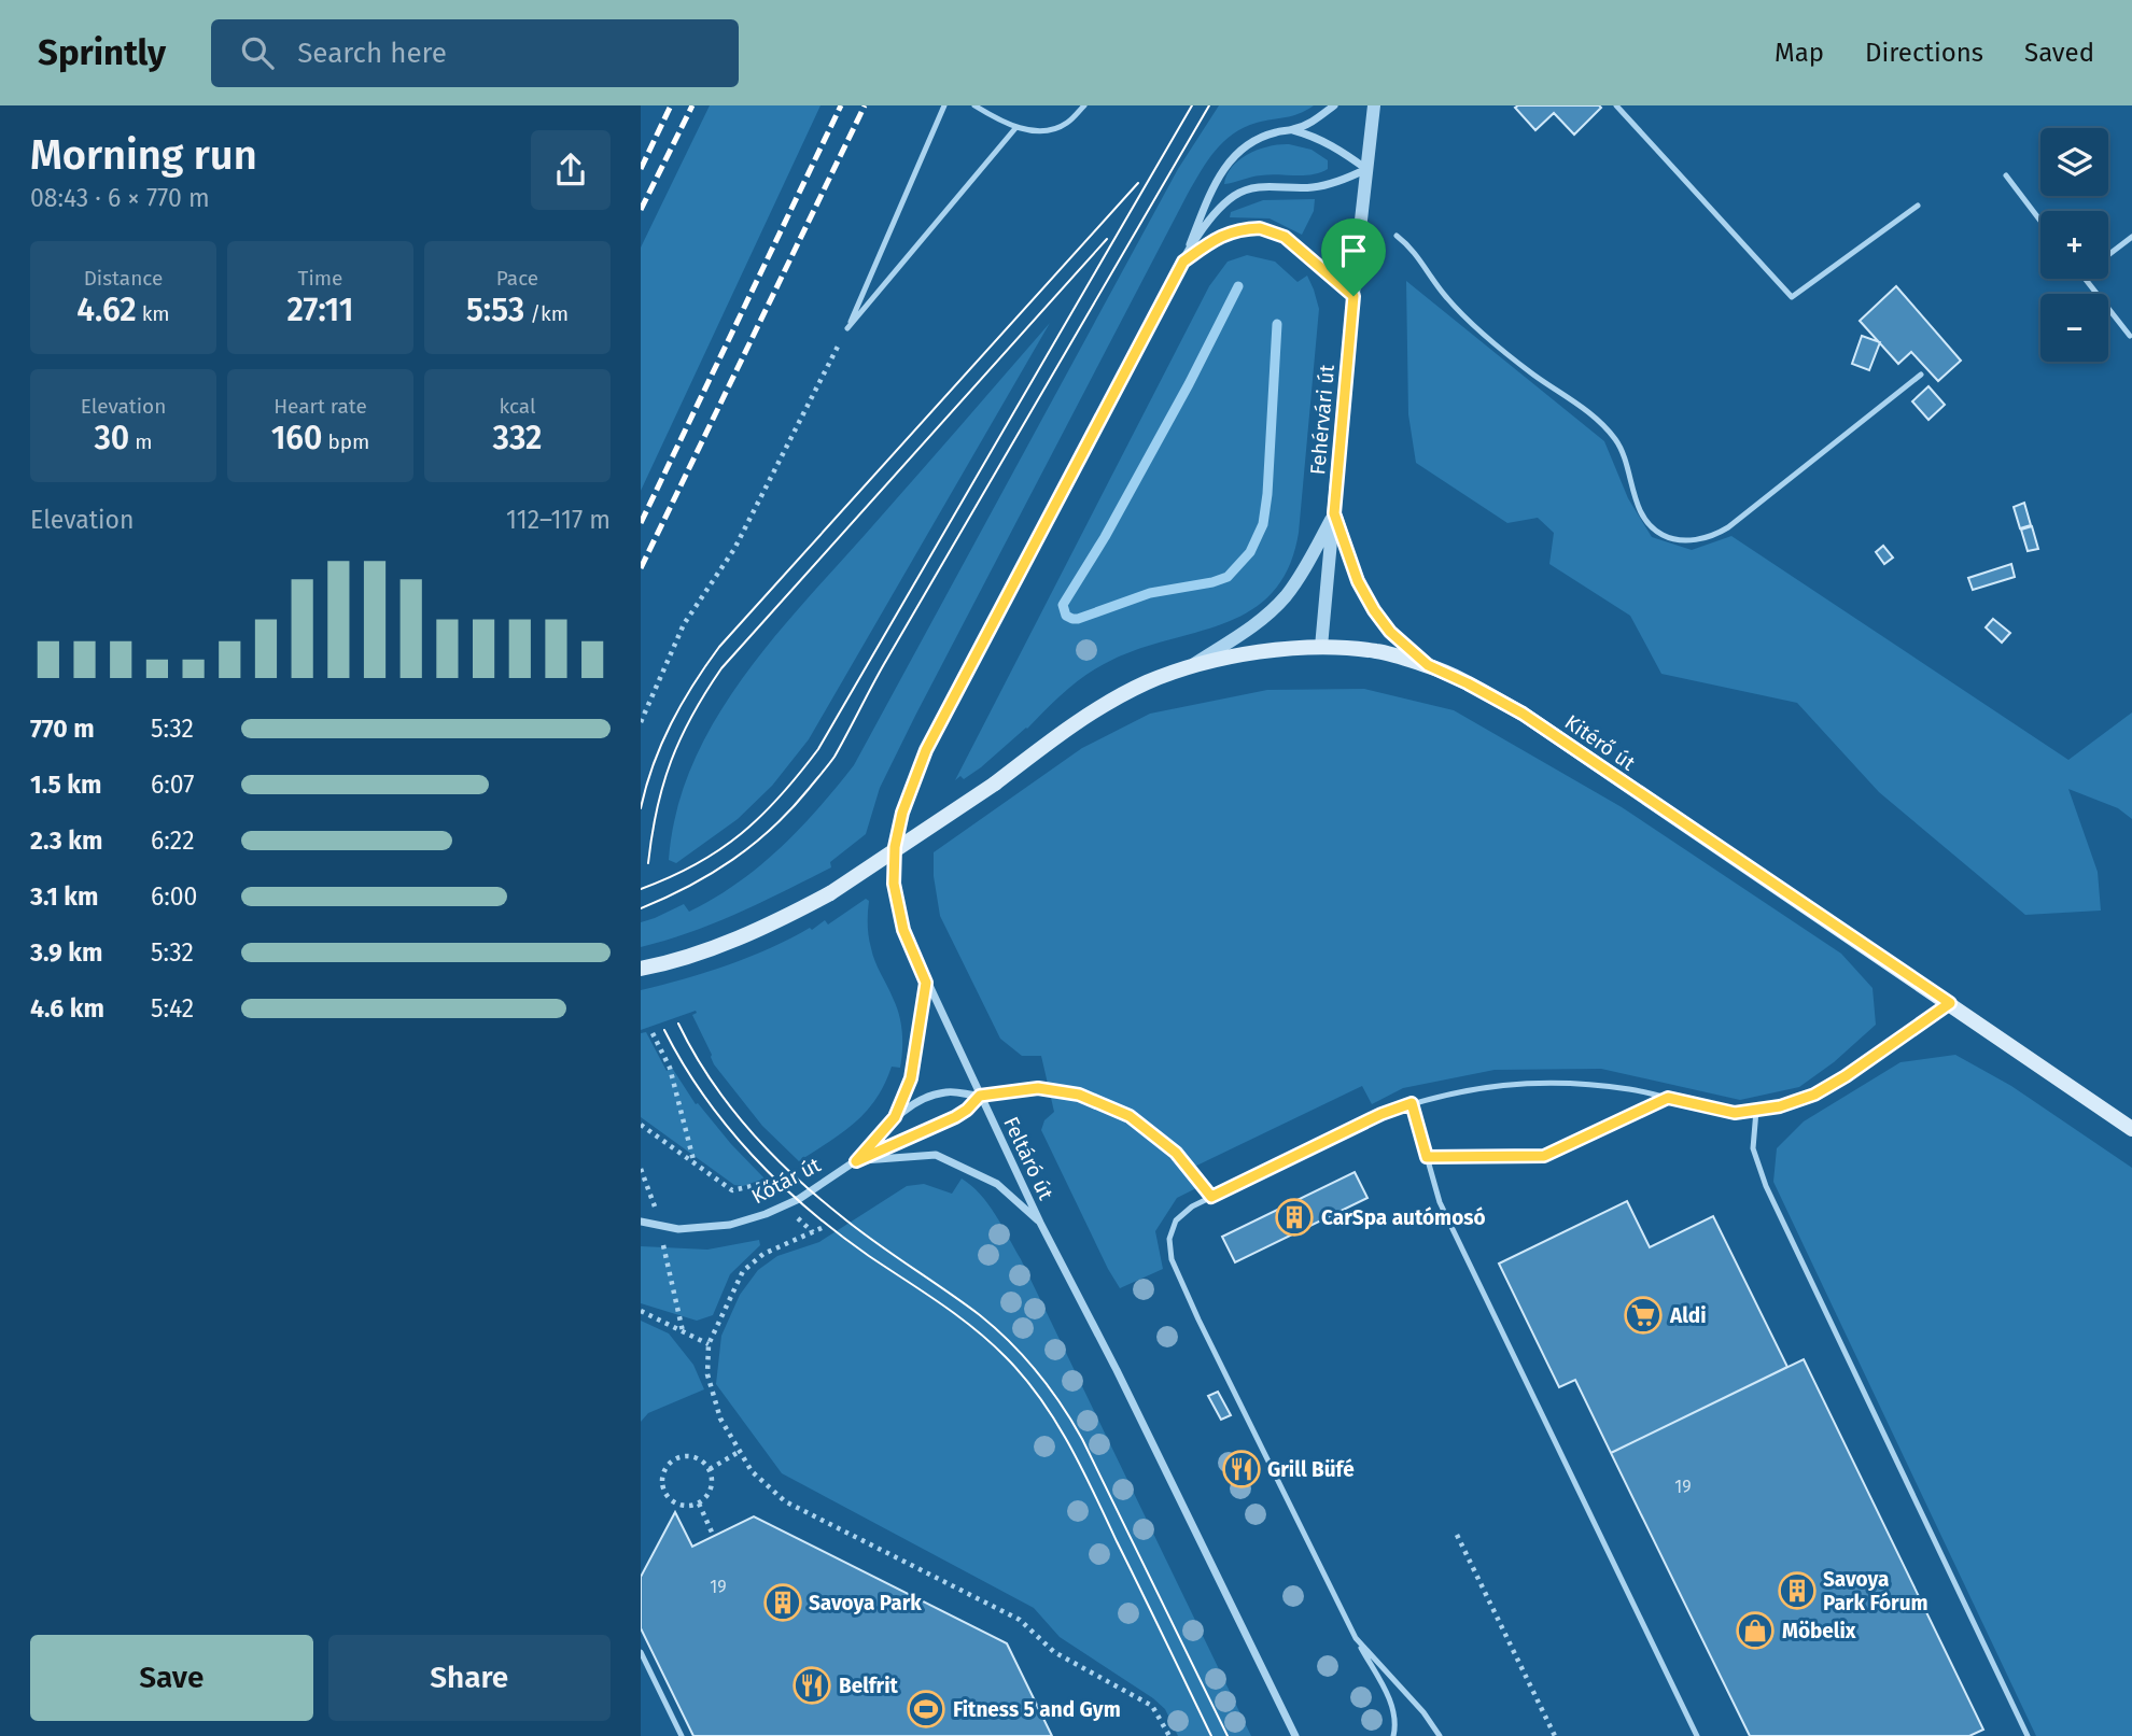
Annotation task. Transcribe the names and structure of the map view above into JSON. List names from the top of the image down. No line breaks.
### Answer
{"streets":{"main road":["Kitérő út"],"street":["Fehérvári út","Feltáró út","Kőtár út"]},"crossings":[["Fehérvári út","Kitérő út"],["Fehérvári út","Feltáró út"],["Feltáró út","Kőtár út"]],"places":{"building":["CarSpa autómosó","Savoya Park Fórum","Savoya Park"],"supermarket":["Aldi"],"restaurant":["Grill Büfé","Belfrit"],"shop":["Möbelix"],"sports":["Fitness 5 and Gym"]},"house_numbers":["19","19"],"page":{"header":"Sprintly","search":"Search here","nav":["Map","Directions","Saved"],"heading":["Morning run","08:43 · 6 × 770 m"],"map_buttons":["+","−"],"stats":[["Distance","4.62 km"],["Time","27:11"],["Pace","5:53 /km"],["Elevation","30 m"],["Heart rate","160 bpm"],["kcal","332"]],"chart":["Elevation","112–117 m"],"list":[{"name":"770 m","note":"5:32"},{"name":"1.5 km","note":"6:07"},{"name":"2.3 km","note":"6:22"},{"name":"3.1 km","note":"6:00"},{"name":"3.9 km","note":"5:32"},{"name":"4.6 km","note":"5:42"}],"buttons":["Save","Share"]}}
